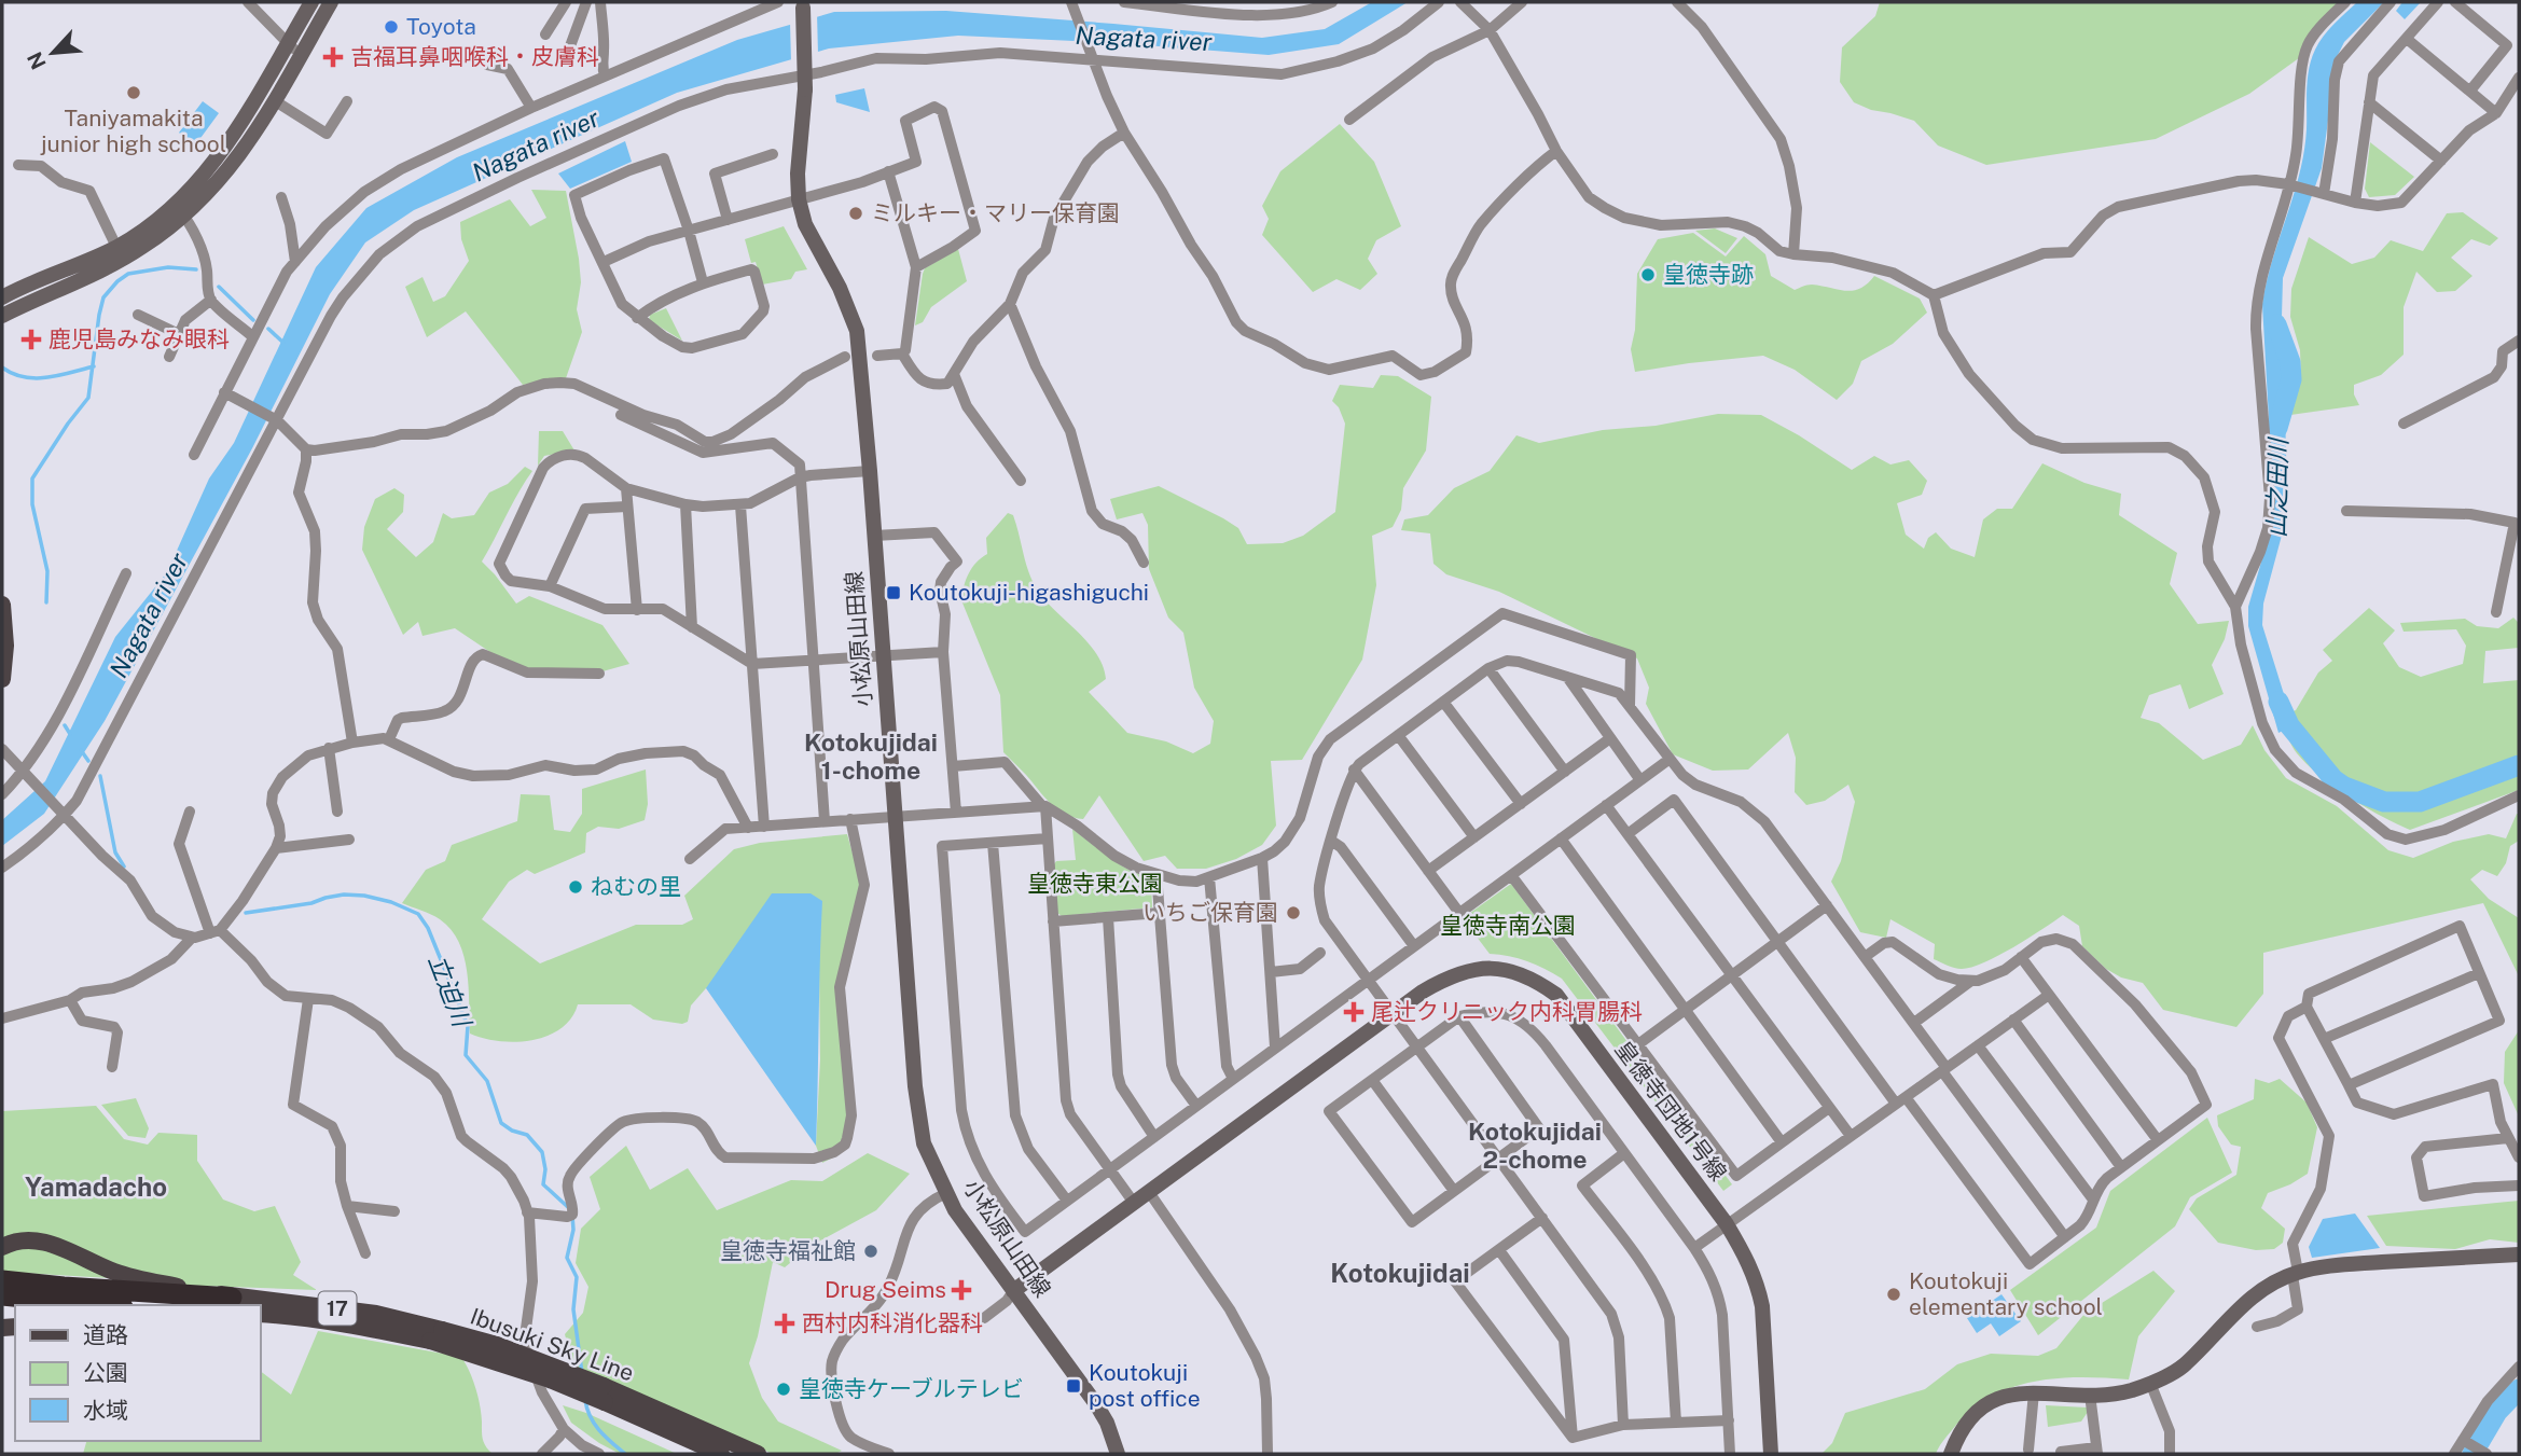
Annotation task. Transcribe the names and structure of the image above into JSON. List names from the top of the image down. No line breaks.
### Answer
{"streets":{"highway":["17"],"main road":["Ibusuki Sky Line"],"street":["小松原山田線","皇徳寺団地1号線"]},"crossings":[["小松原山田線","皇徳寺団地1号線"],["17","Ibusuki Sky Line"]],"districts":["Kotokujidai 1-chome","Kotokujidai 2-chome","Yamadacho","Kotokujidai"],"water":["Nagata river","山之田川","立迫川"],"parks":["皇徳寺東公園","皇徳寺南公園"],"places":{"other":["Toyota","Taniyamakita junior high school","ミルキー・マリー保育園","皇徳寺跡","ねむの里","いちご保育園","皇徳寺福祉館","Koutokuji elementary school","皇徳寺ケーブルテレビ"],"health":["吉福耳鼻咽喉科・皮膚科","鹿児島みなみ眼科","尾辻クリニック内科胃腸科","Drug Seims","西村内科消化器科"],"transit":["Koutokuji-higashiguchi","Koutokuji post office"]},"legend":["道路","公園","水域"],"north":"bottom left"}
